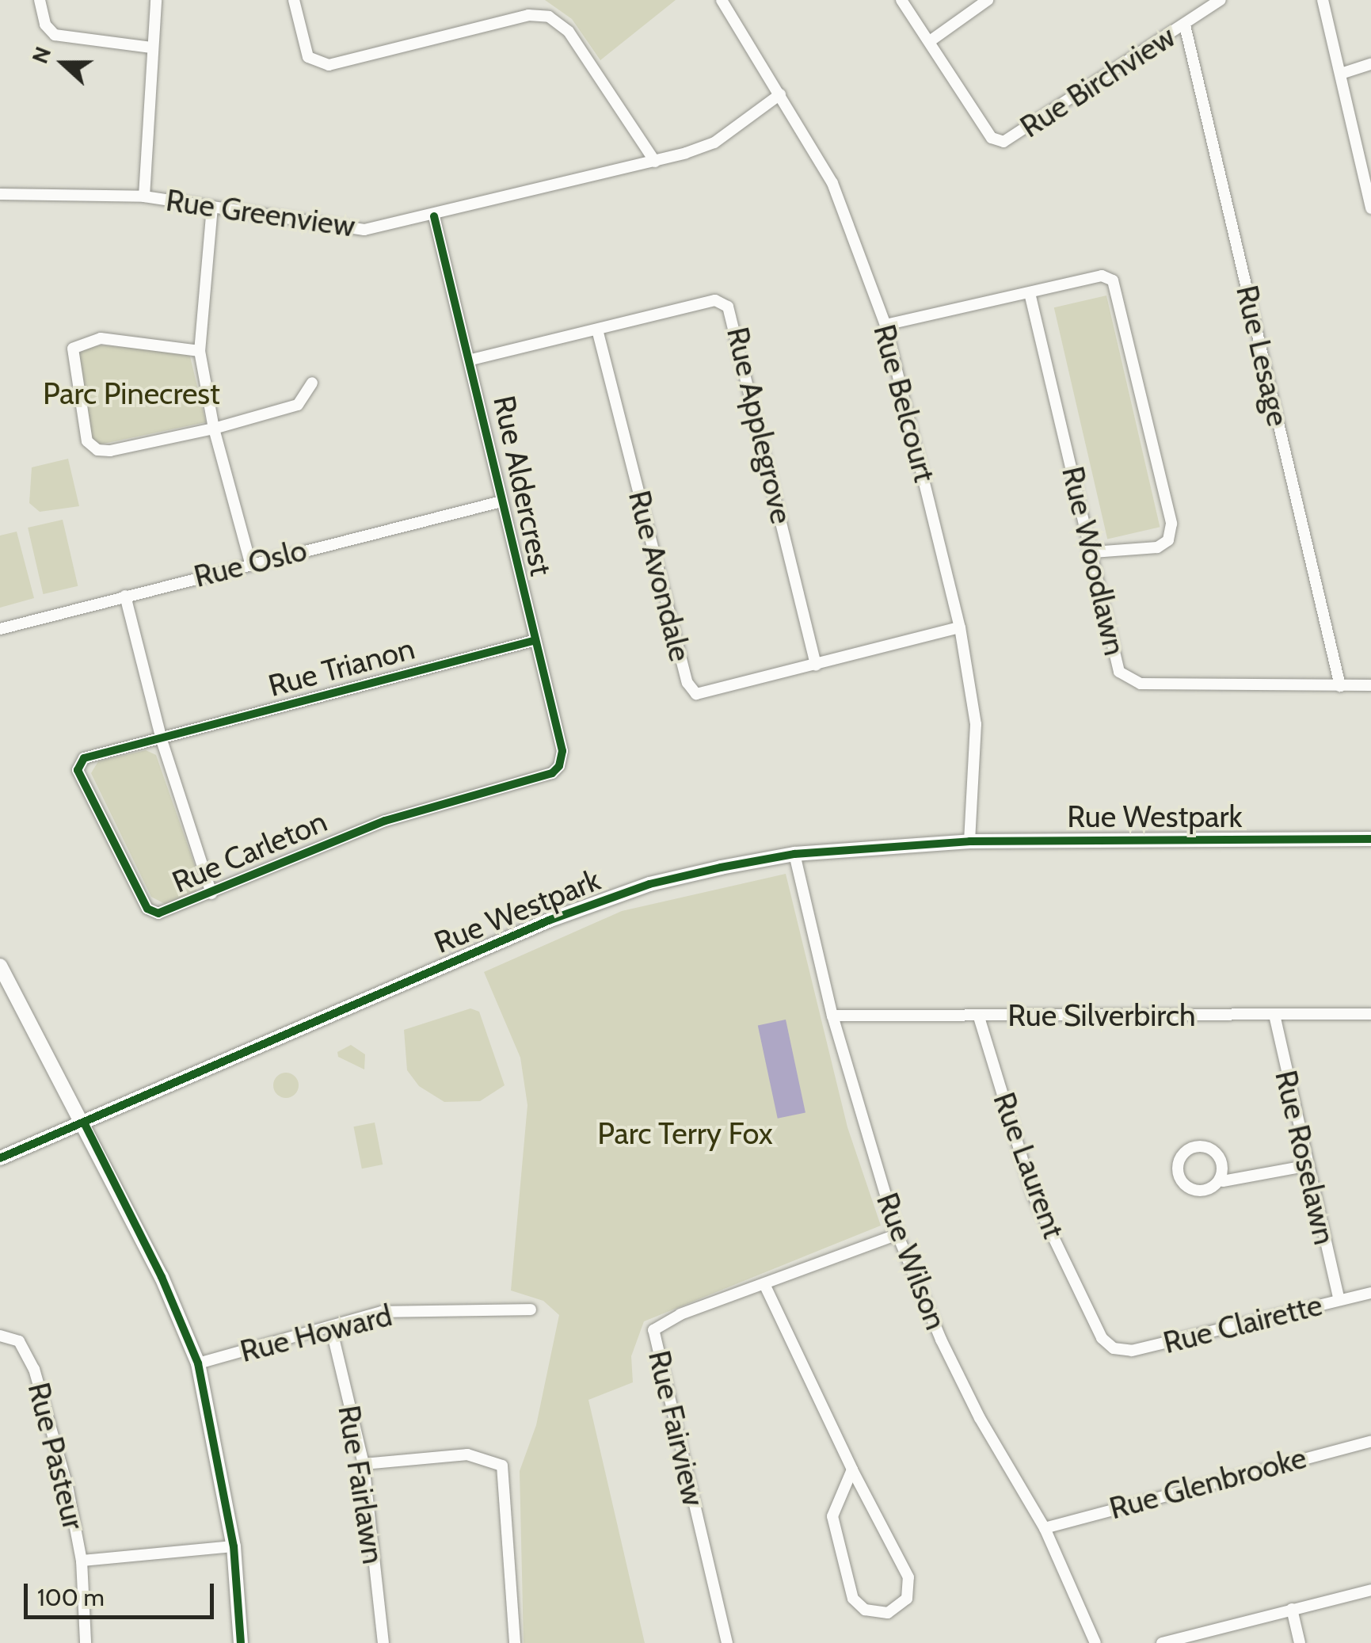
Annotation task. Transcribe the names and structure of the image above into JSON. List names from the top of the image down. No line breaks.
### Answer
{"streets":{"street":["Rue Birchview","Rue Greenview","Rue Lesage","Rue Belcourt","Rue Applegrove","Rue Aldercrest","Rue Woodlawn","Rue Oslo","Rue Avondale","Rue Trianon","Rue Westpark","Rue Carleton","Rue Silverbirch","Rue Roselawn","Rue Laurent","Rue Wilson","Rue Clairette","Rue Howard","Rue Fairview","Rue Pasteur","Rue Glenbrooke","Rue Fairlawn"]},"crossings":[["Rue Birchview","Rue Lesage"],["Rue Greenview","Rue Belcourt"],["Rue Greenview","Rue Aldercrest"],["Rue Lesage","Rue Woodlawn"],["Rue Belcourt","Rue Avondale"],["Rue Belcourt","Rue Westpark"],["Rue Applegrove","Rue Aldercrest"],["Rue Applegrove","Rue Avondale"],["Rue Aldercrest","Rue Oslo"],["Rue Aldercrest","Rue Trianon"],["Rue Aldercrest","Rue Carleton"],["Rue Oslo","Rue Carleton"],["Rue Trianon","Rue Carleton"],["Rue Westpark","Rue Wilson"],["Rue Silverbirch","Rue Roselawn"],["Rue Silverbirch","Rue Laurent"],["Rue Silverbirch","Rue Wilson"],["Rue Roselawn","Rue Clairette"],["Rue Laurent","Rue Clairette"],["Rue Wilson","Rue Fairview"],["Rue Wilson","Rue Glenbrooke"],["Rue Howard","Rue Fairlawn"]],"parks":["Parc Pinecrest","Parc Terry Fox"],"scale_bar":"100 m","north":"left"}
